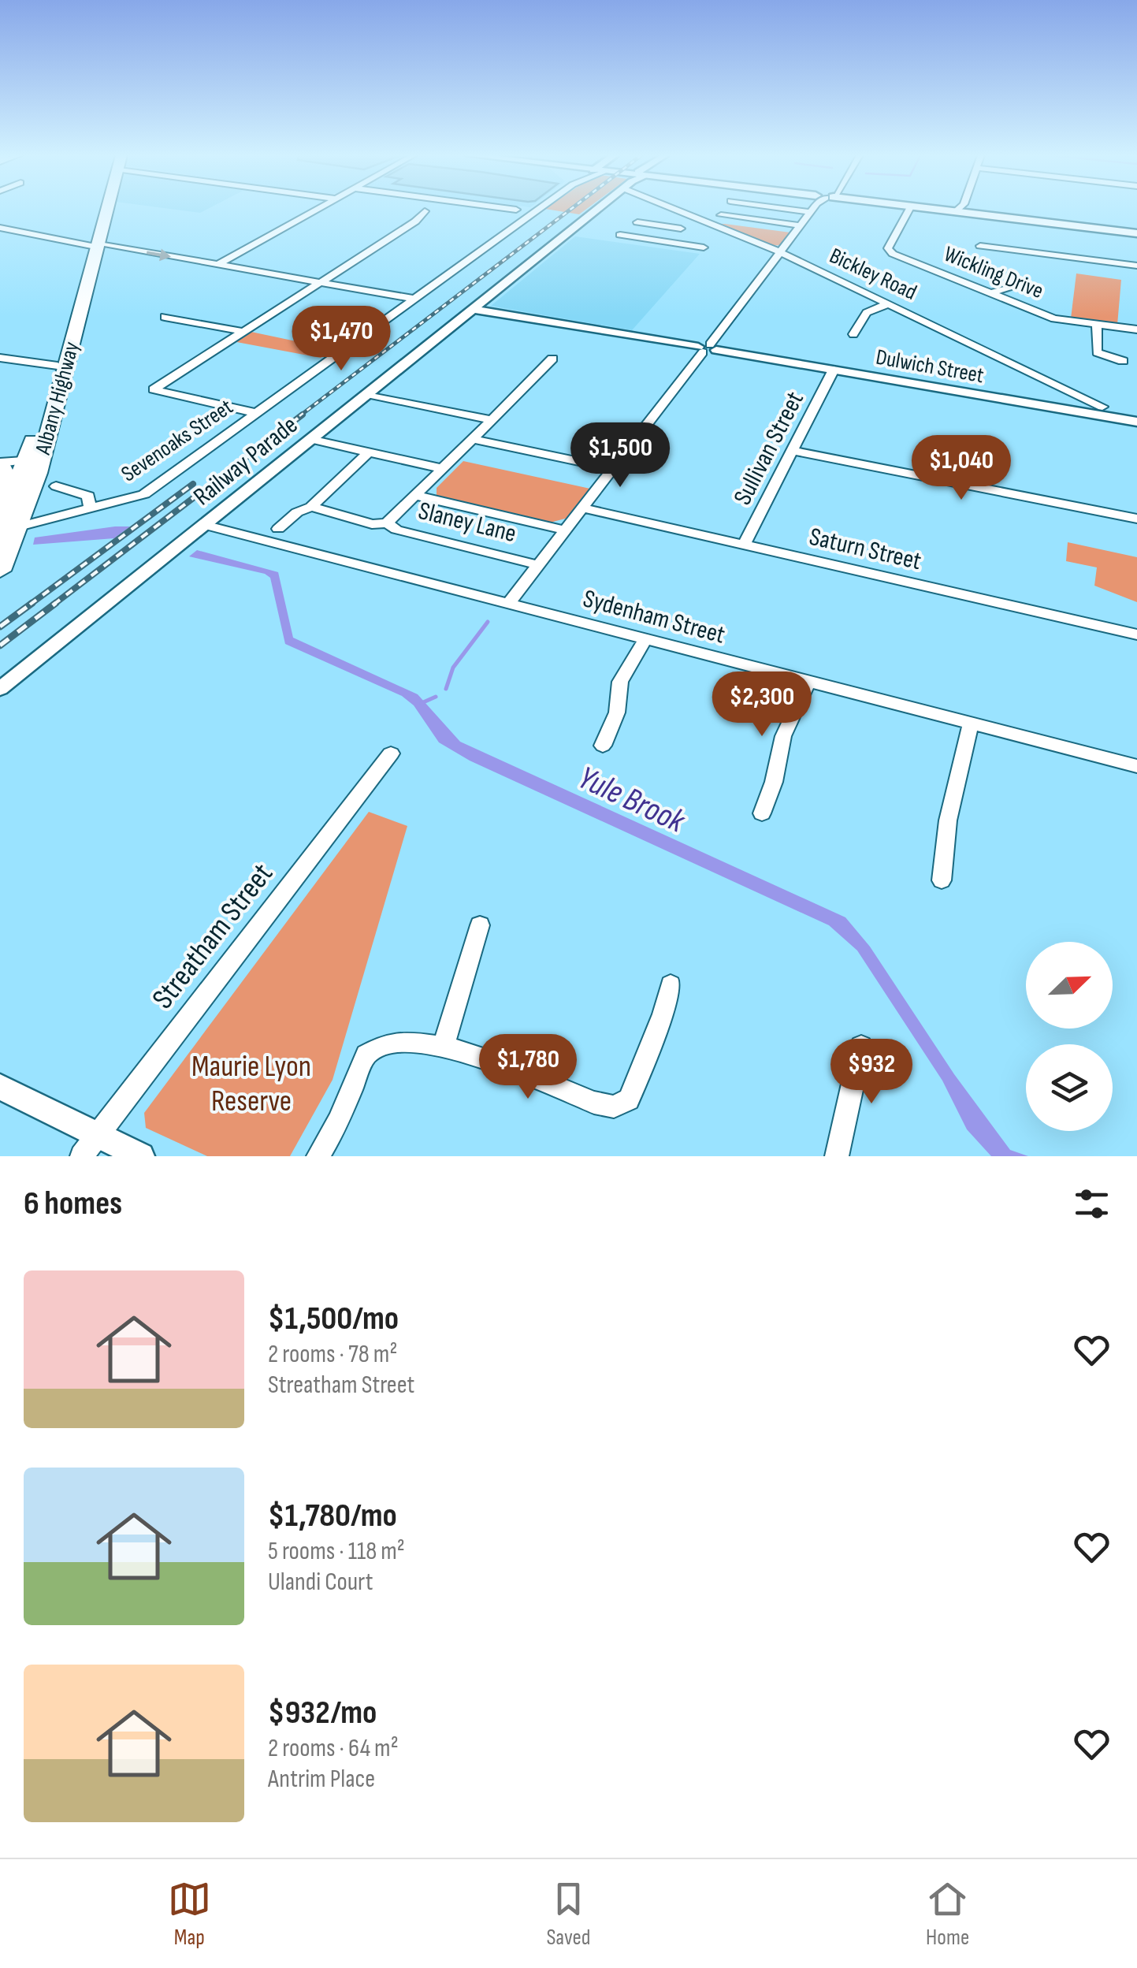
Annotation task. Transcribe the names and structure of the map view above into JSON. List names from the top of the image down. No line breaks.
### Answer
{"streets":{"highway":["Albany Highway"],"street":["Wickling Drive","Bickley Road","Dulwich Street","Sevenoaks Street","Sullivan Street","Railway Parade","Slaney Lane","Saturn Street","Sydenham Street","Streatham Street"]},"crossings":[["Dulwich Street","Sullivan Street"],["Dulwich Street","Railway Parade"],["Albany Highway","Sevenoaks Street"],["Sullivan Street","Saturn Street"],["Railway Parade","Sydenham Street"]],"water":["Yule Brook"],"parks":["Maurie Lyon Reserve"],"north":"top right","page":{"price":["$1,470","$1,500","$1,040","$2,300","$1,780","$932"],"heading":"6 homes","list":[{"name":"$1,500/mo","note":"2 rooms · 78 m² · Streatham Street"},{"name":"$1,780/mo","note":"5 rooms · 118 m² · Ulandi Court"},{"name":"$932/mo","note":"2 rooms · 64 m² · Antrim Place"}],"tabs":["Map","Saved","Home"]}}
